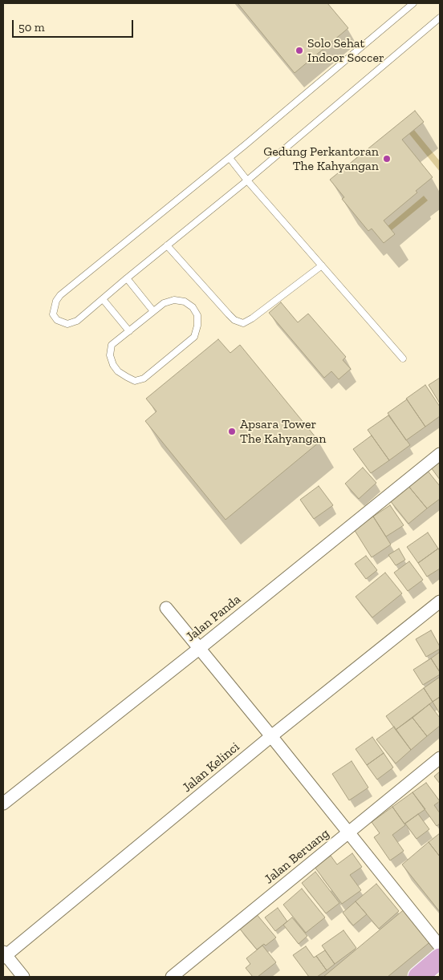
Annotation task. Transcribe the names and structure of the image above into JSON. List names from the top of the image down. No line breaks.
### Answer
{"streets":{"street":["Jalan Panda","Jalan Kelinci","Jalan Beruang"]},"places":["Solo Sehat Indoor Soccer","Gedung Perkantoran The Kahyangan","Apsara Tower The Kahyangan"],"scale_bar":"50 m"}
